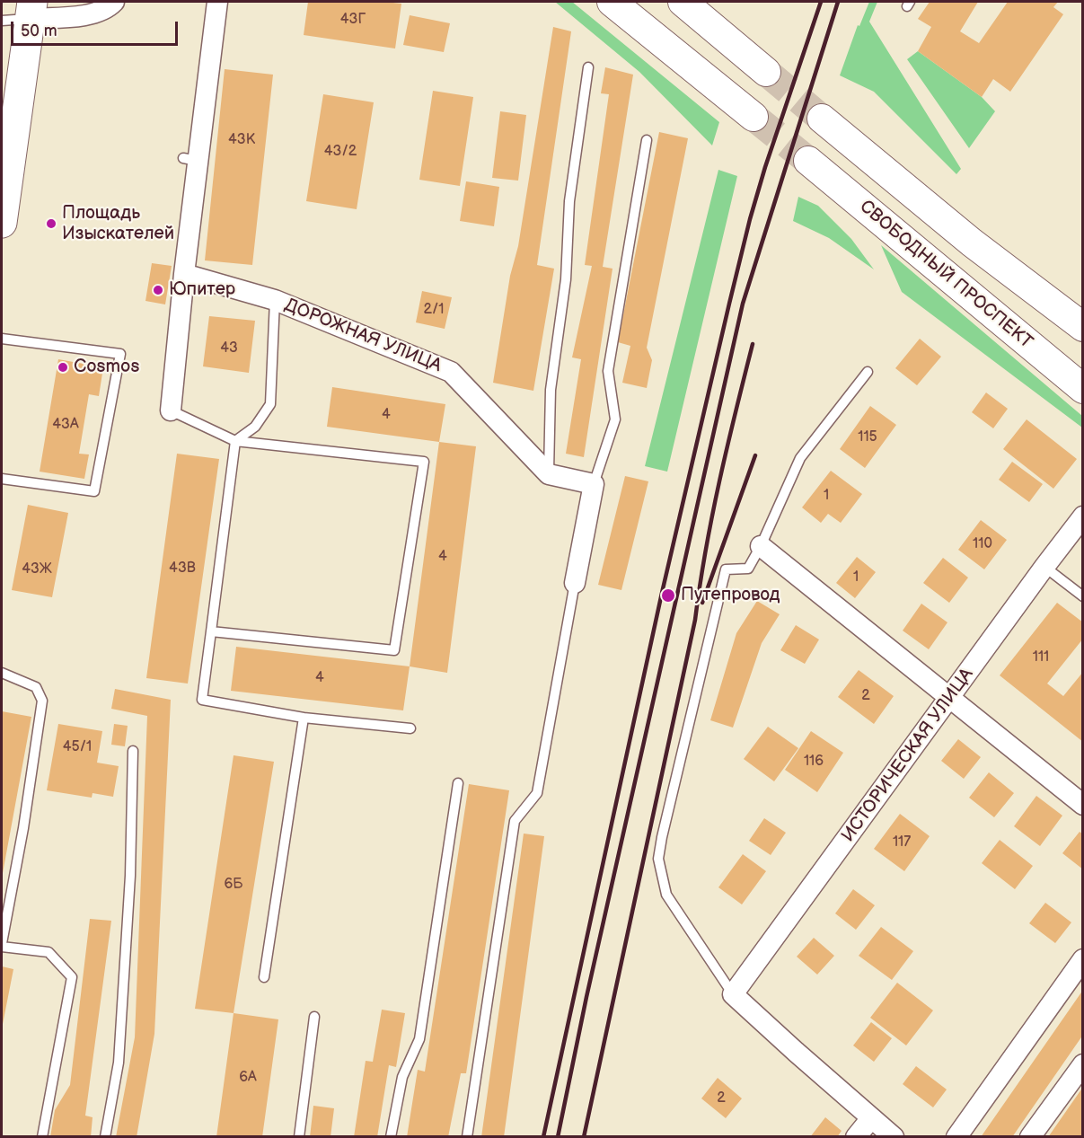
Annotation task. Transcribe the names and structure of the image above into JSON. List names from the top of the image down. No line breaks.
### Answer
{"streets":{"main road":["СВОБОДНЫЙ ПРОСПЕКТ"],"street":["ДОРОЖНАЯ УЛИЦА","ИСТОРИЧЕСКАЯ УЛИЦА"]},"places":["Площадь Изыскателей","Юпитер","Cosmos","Путепровод"],"house_numbers":["43Г","43К","43/2","2/1","43","4","43А","115","1","110","4","43В","43Ж","1","111","4","2","45/1","116","117","6Б","6А","2"],"scale_bar":"50 m"}
